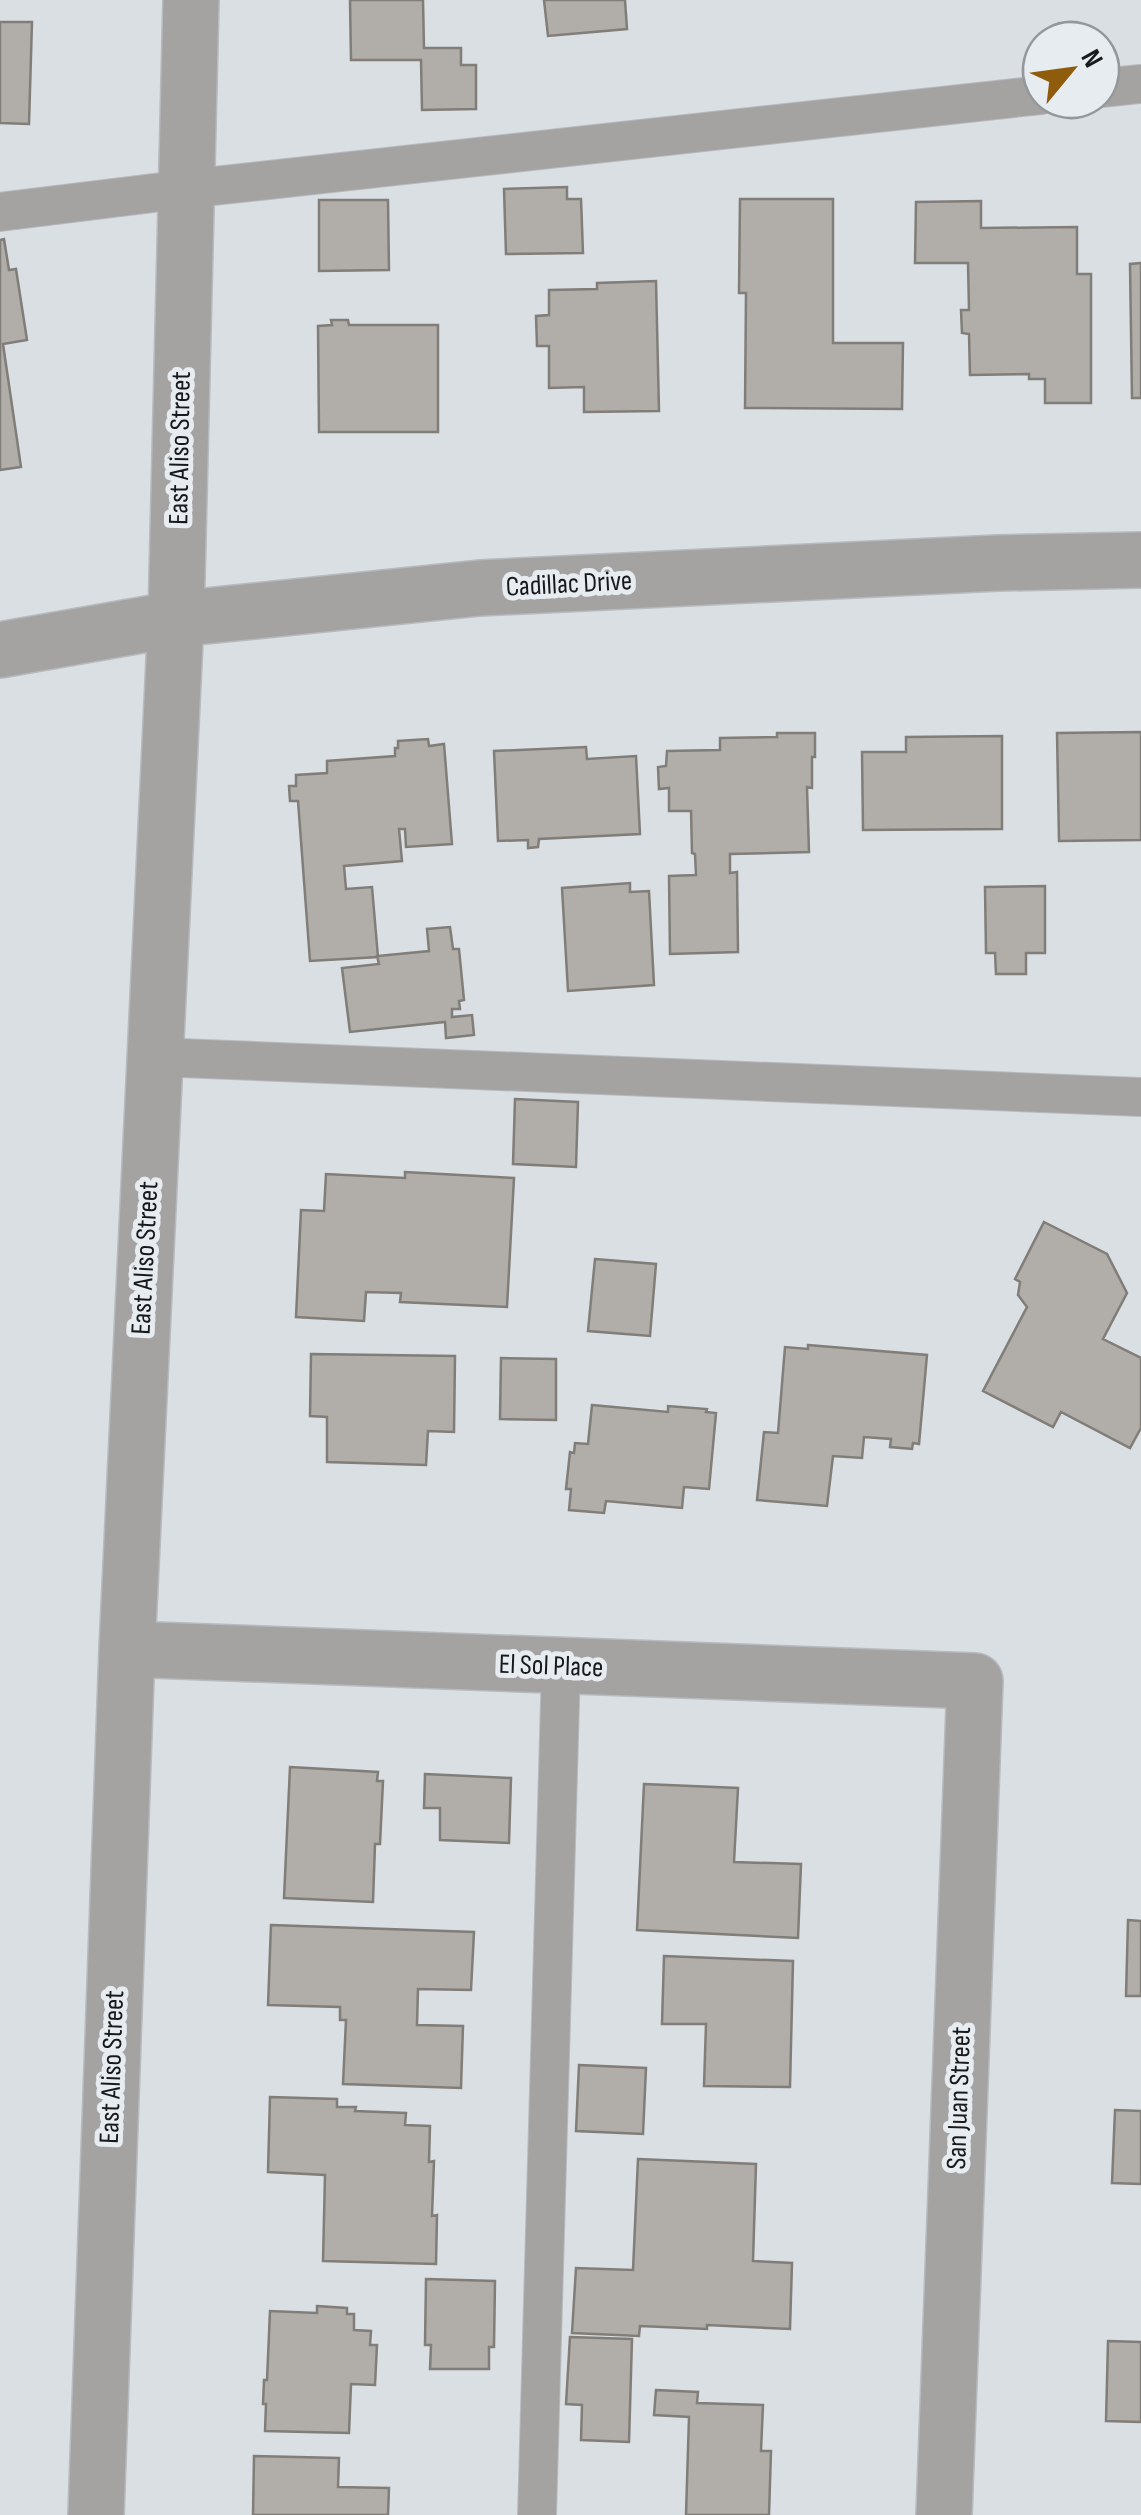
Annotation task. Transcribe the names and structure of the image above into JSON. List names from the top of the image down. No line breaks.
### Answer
{"streets":{"street":["East Aliso Street","Cadillac Drive","El Sol Place","San Juan Street"]},"crossings":[["East Aliso Street","Cadillac Drive"],["East Aliso Street","El Sol Place"],["El Sol Place","San Juan Street"]],"north":"top right"}
